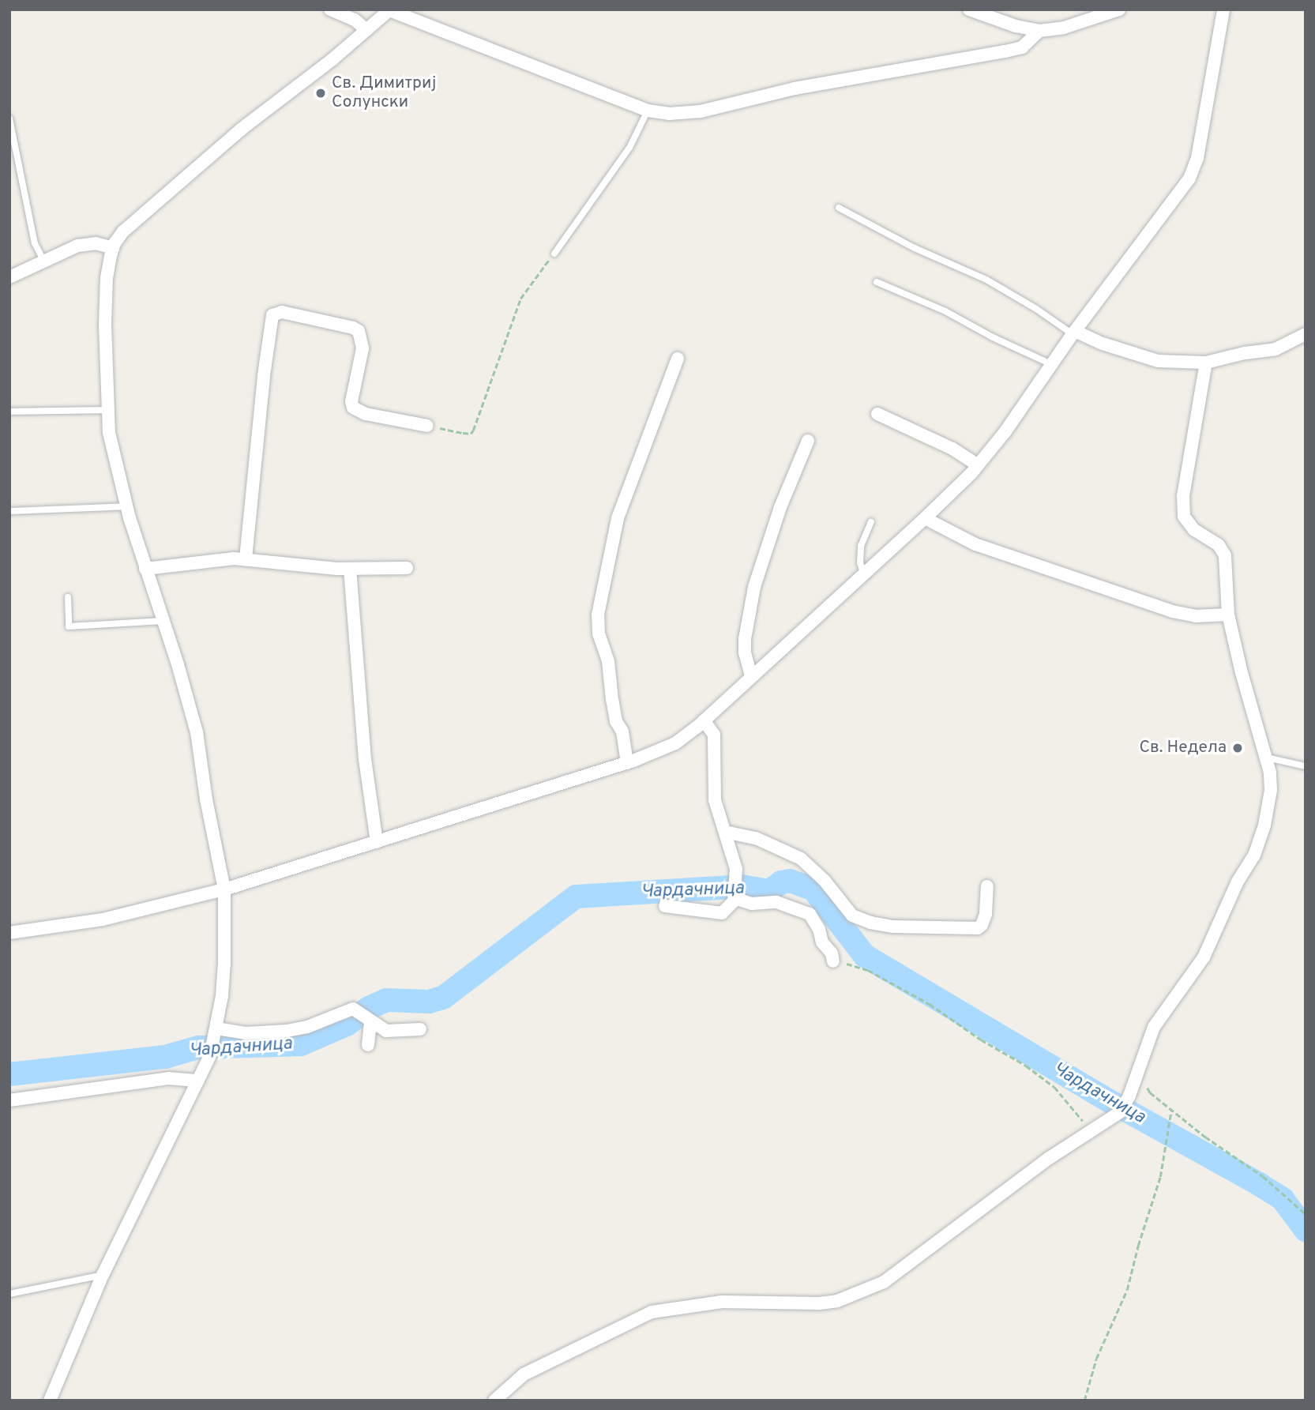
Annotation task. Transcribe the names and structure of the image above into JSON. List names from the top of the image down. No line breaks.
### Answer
{"water":["Чардачница"],"places":["Св. Димитриј Солунски","Св. Недела"]}
